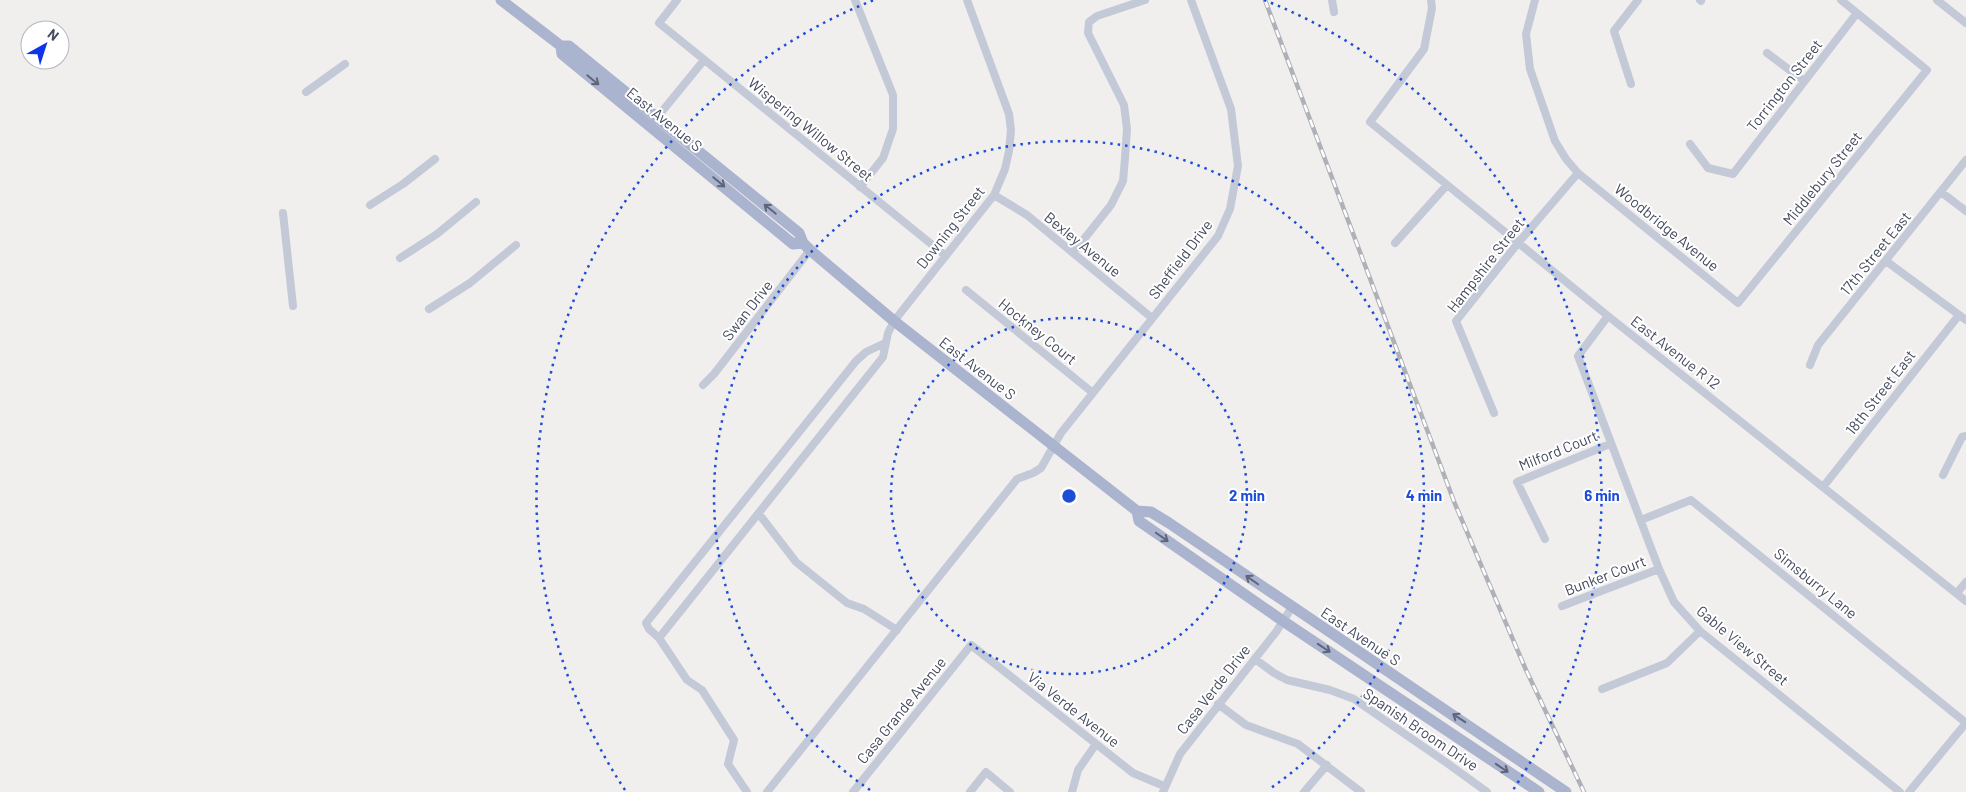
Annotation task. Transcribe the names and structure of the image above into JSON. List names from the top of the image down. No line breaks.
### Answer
{"streets":{"main road":["East Avenue S"],"street":["Torrington Street","Wispering Willow Street","Middlebury Street","Downing Street","Woodbridge Avenue","Bexley Avenue","17th Street East","Sheffield Drive","Hampshire Street","Swan Drive","Hockney Court","East Avenue R 12","18th Street East","Milford Court","Bunker Court","Simsburry Lane","Gable View Street","Casa Verde Drive","Via Verde Avenue","Casa Grande Avenue","Spanish Broom Drive"]},"crossings":[["Torrington Street","Middlebury Street"],["East Avenue S","Downing Street"],["East Avenue S","Sheffield Drive"],["East Avenue S","Swan Drive"],["East Avenue S","Casa Verde Drive"],["Wispering Willow Street","Downing Street"],["Middlebury Street","Woodbridge Avenue"],["Downing Street","Bexley Avenue"],["Woodbridge Avenue","Hampshire Street"],["Bexley Avenue","Sheffield Drive"],["Sheffield Drive","Hockney Court"],["Hampshire Street","East Avenue R 12"],["East Avenue R 12","18th Street East"],["East Avenue R 12","Gable View Street"],["Milford Court","Gable View Street"],["Bunker Court","Gable View Street"],["Simsburry Lane","Gable View Street"],["Casa Verde Drive","Via Verde Avenue"],["Casa Verde Drive","Spanish Broom Drive"],["Via Verde Avenue","Casa Grande Avenue"]],"north":"top right","rings":["2 min","4 min","6 min"]}
